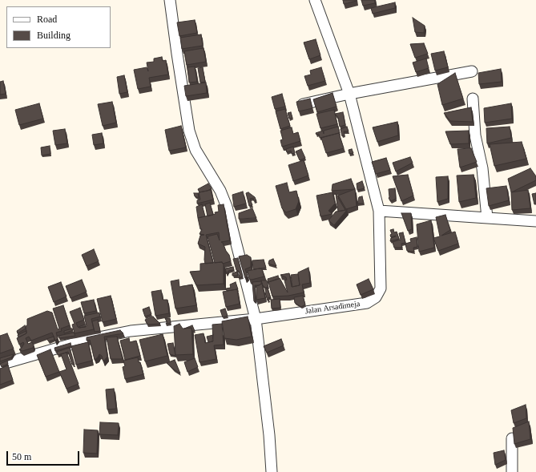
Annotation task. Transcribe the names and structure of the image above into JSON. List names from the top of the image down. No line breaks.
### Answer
{"streets":{"street":["Jalan Arsadimeja"]},"legend":["Road","Building"],"scale_bar":"50 m"}
